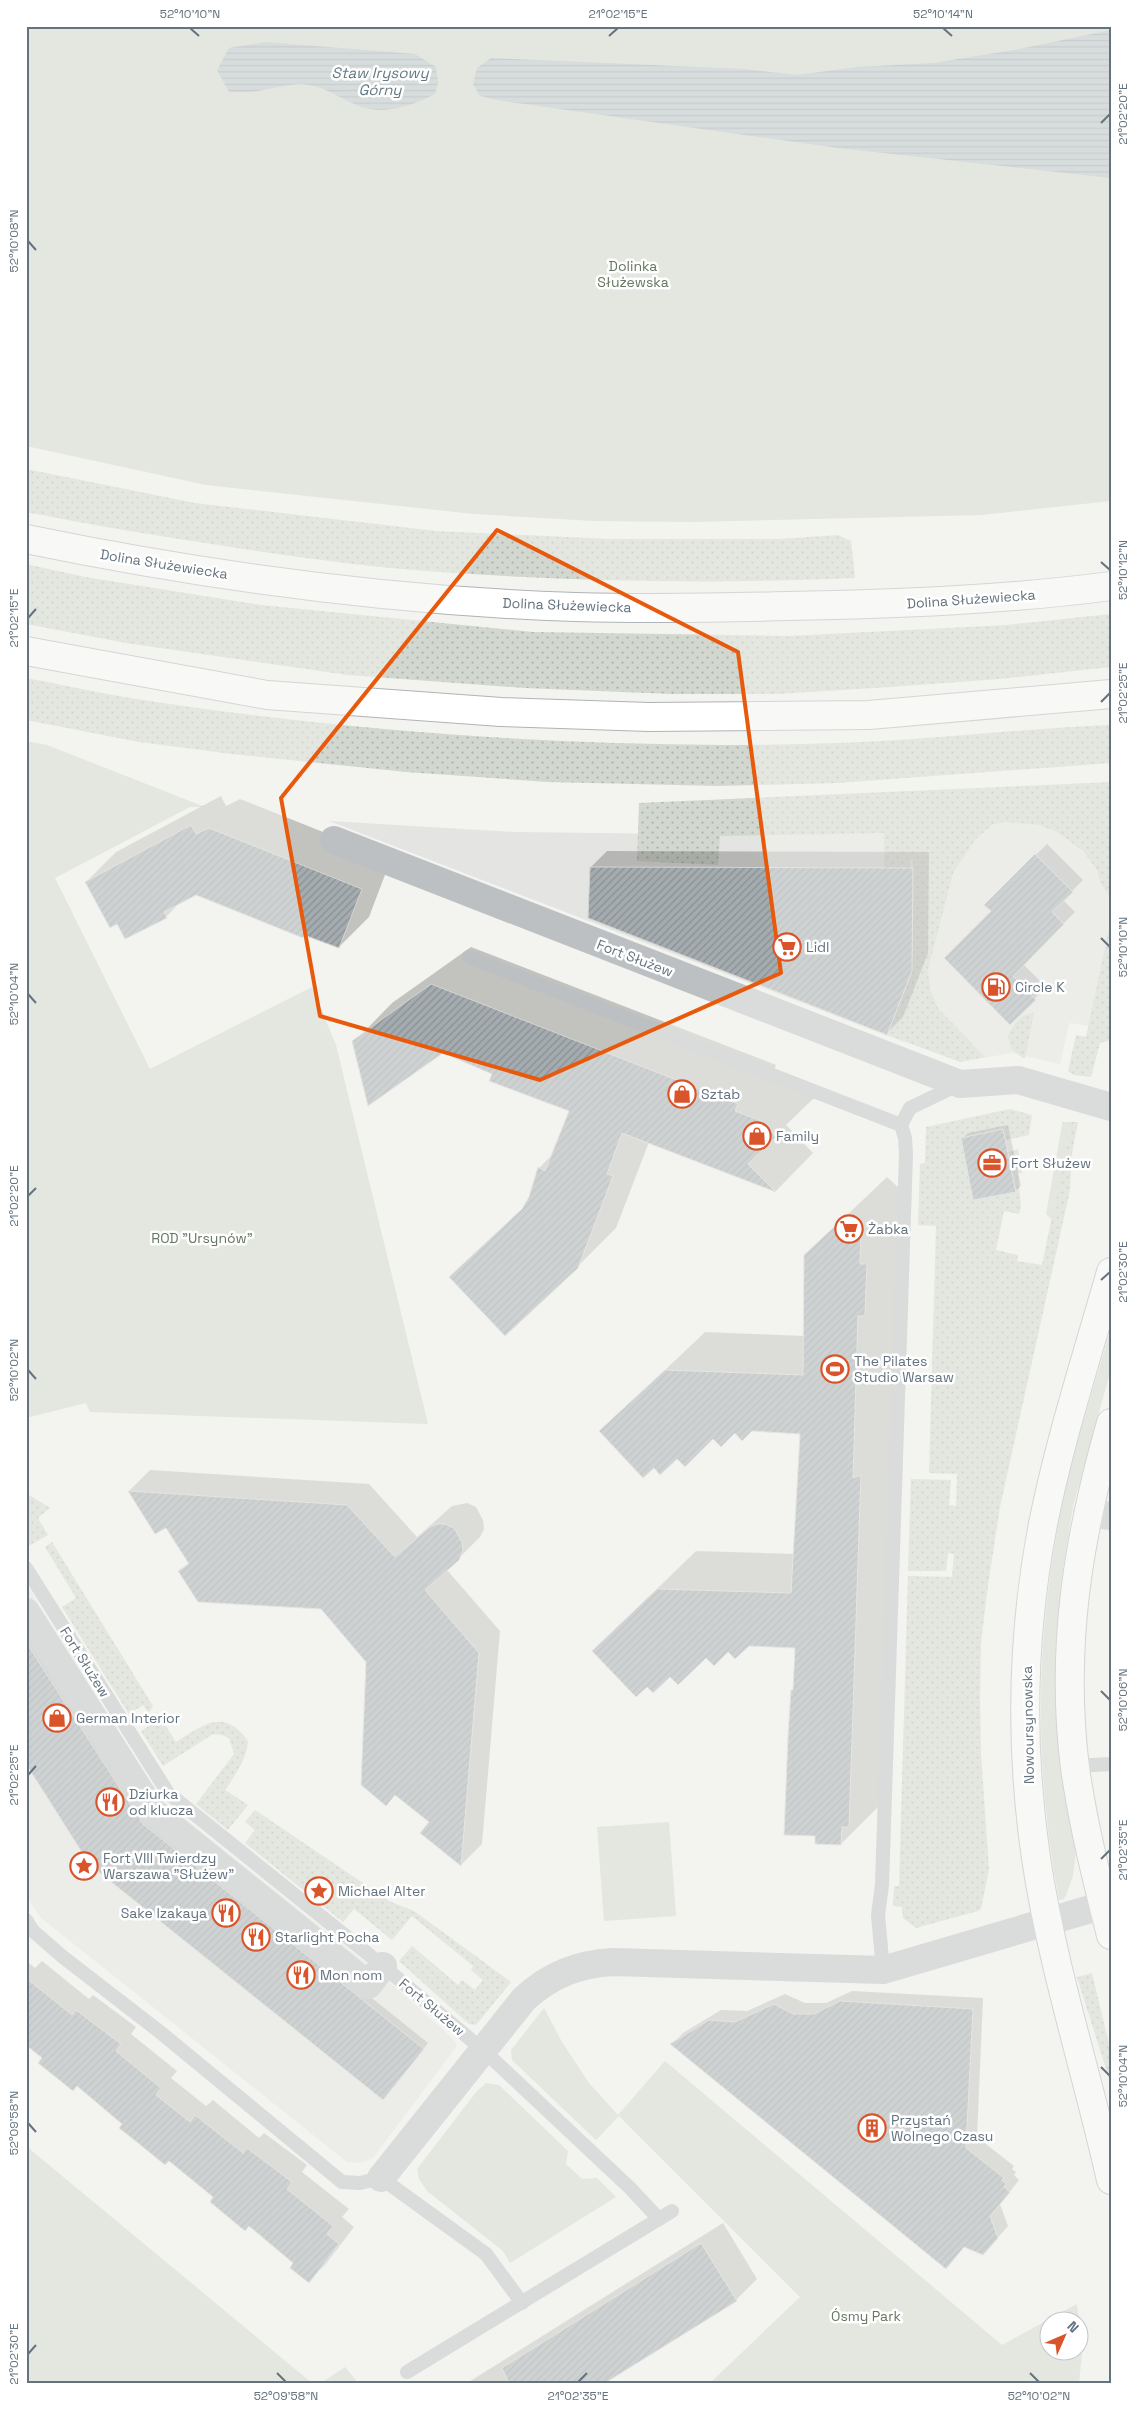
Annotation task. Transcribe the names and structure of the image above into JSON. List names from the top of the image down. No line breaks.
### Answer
{"streets":{"main road":["Dolina Służewiecka","Nowoursynowska"],"street":["Fort Służew"]},"water":["Staw Irysowy Górny"],"parks":["Dolinka Służewska","ROD \"Ursynów\"","Ósmy Park"],"places":{"supermarket":["Lidl","Żabka"],"fuel station":["Circle K"],"shop":["Sztab","Family","German Interior"],"office":["Fort Służew"],"sports":["The Pilates Studio Warsaw"],"restaurant":["Dziurka od klucza","Sake Izakaya","Starlight Pocha","Mon nom"],"place":["Fort VIII Twierdzy Warszawa \"Służew\"","Michael Alter"],"building":["Przystań Wolnego Czasu"]},"north":"top right","coordinates":["52°10'10\"N","21°02'15\"E","52°10'14\"N","21°02'20\"E","52°10'08\"N","52°10'12\"N","21°02'25\"E","52°10'04\"N","21°02'30\"E","52°10'02\"N","52°10'06\"N","21°02'35\"E","52°09'58\"N"]}
